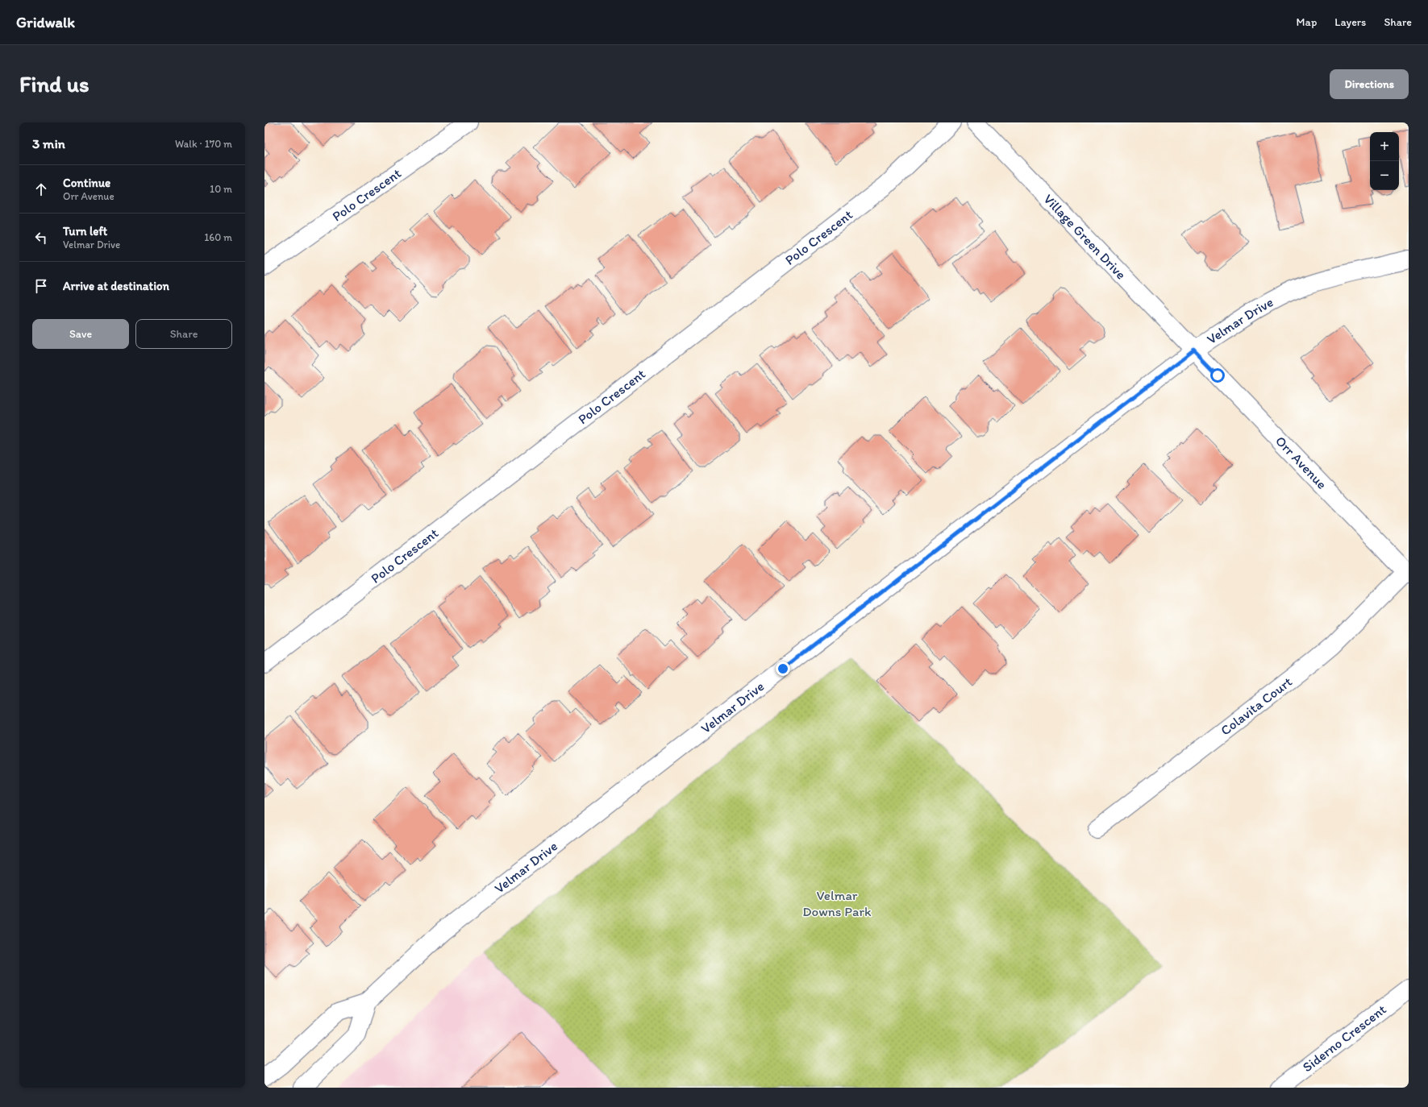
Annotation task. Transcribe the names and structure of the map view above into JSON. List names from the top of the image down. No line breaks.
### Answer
{"streets":{"street":["Polo Crescent","Village Green Drive","Velmar Drive","Orr Avenue","Colavita Court","Siderno Crescent"]},"crossings":[["Village Green Drive","Velmar Drive"],["Village Green Drive","Orr Avenue"],["Velmar Drive","Orr Avenue"],["Orr Avenue","Colavita Court"]],"parks":["Velmar Downs Park"],"page":{"header":"Gridwalk","nav":["Map","Layers","Share"],"buttons":["Directions",["Save","Share"]],"title":"Find us","heading":["3 min","Walk · 170 m"],"map_buttons":["+","−"],"list":[["Continue","Orr Avenue","10 m"],["Turn left","Velmar Drive","160 m"],"Arrive at destination"]}}
